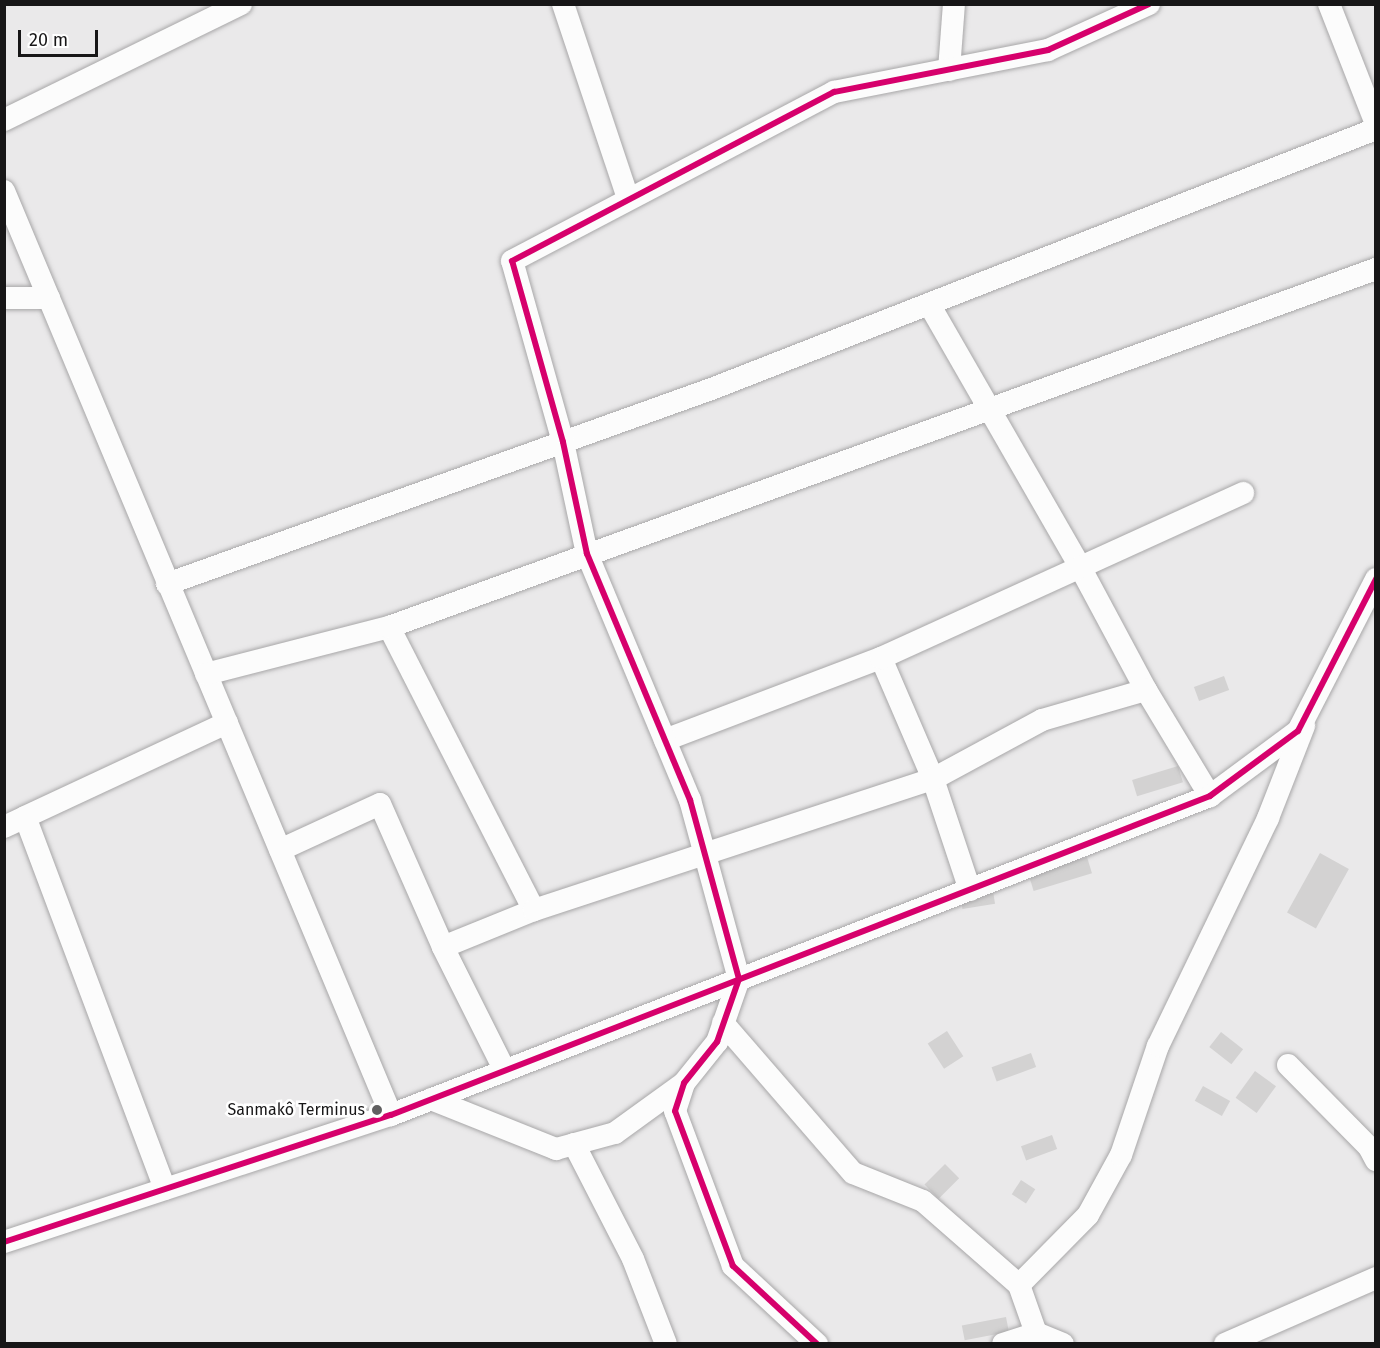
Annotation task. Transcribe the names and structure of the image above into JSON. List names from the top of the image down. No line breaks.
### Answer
{"places":["Sanmakô Terminus"],"scale_bar":"20 m"}
